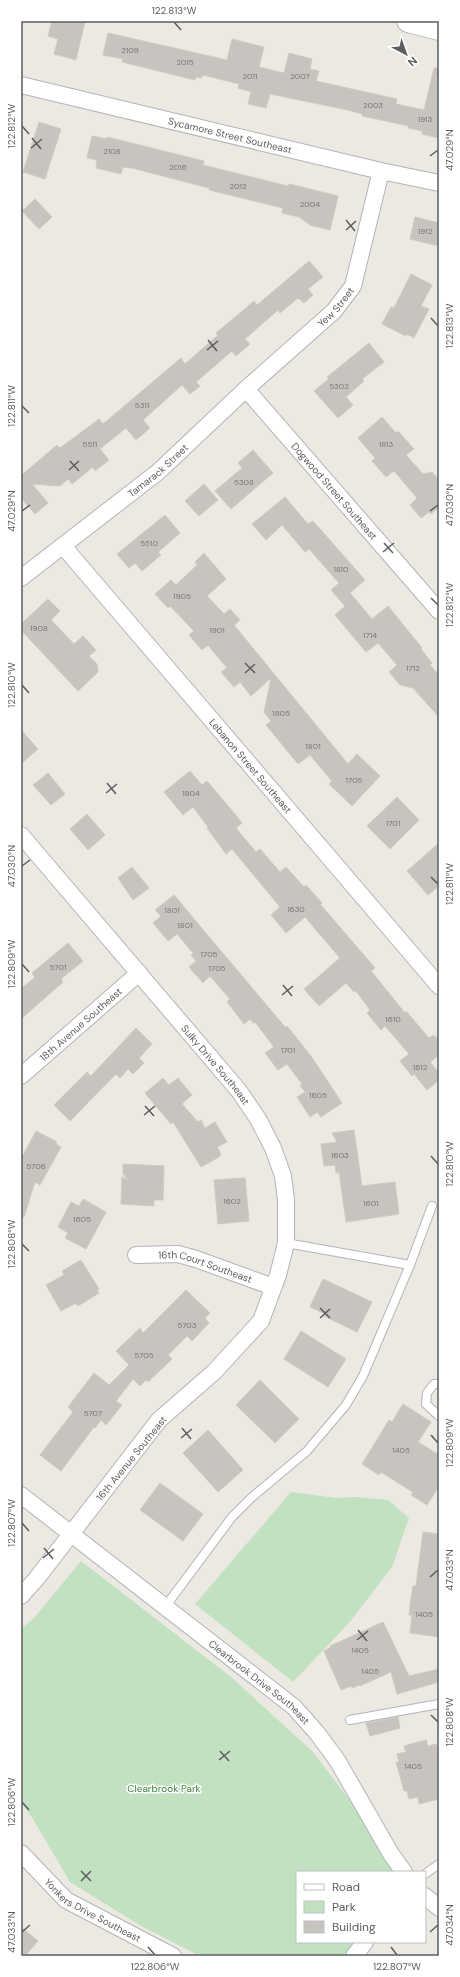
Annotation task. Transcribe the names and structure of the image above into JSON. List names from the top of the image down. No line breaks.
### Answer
{"streets":{"street":["Sycamore Street Southeast","Yew Street","Tamarack Street","Dogwood Street Southeast","Lebanon Street Southeast","18th Avenue Southeast","Sulky Drive Southeast","16th Court Southeast","16th Avenue Southeast","Clearbrook Drive Southeast","Yonkers Drive Southeast"]},"crossings":[["Sycamore Street Southeast","Yew Street"],["Yew Street","Tamarack Street"],["Yew Street","Dogwood Street Southeast"],["Tamarack Street","Dogwood Street Southeast"],["Tamarack Street","Lebanon Street Southeast"],["18th Avenue Southeast","Sulky Drive Southeast"],["Sulky Drive Southeast","16th Court Southeast"],["Sulky Drive Southeast","16th Avenue Southeast"],["16th Avenue Southeast","Clearbrook Drive Southeast"]],"parks":["Clearbrook Park"],"house_numbers":["2109","2015","2011","2007","2003","1913","2108","2016","2012","2004","1912","5302","5311","5511","1813","5308","5510","1810","1905","1908","1901","1714","1712","1805","1801","1705","1804","1701","1630","1801","1801","1705","5701","1705","1610","1701","1612","1605","1603","5706","1602","1601","1605","5703","5705","5707","1405","1405","1405","1405","1405"],"legend":["Road","Park","Building"],"north":"bottom right","coordinates":["122.813°W","122.812°W","47.029°N","122.811°W","47.030°N","122.810°W","122.809°W","122.808°W","122.807°W","47.033°N","122.806°W","47.034°N"]}
